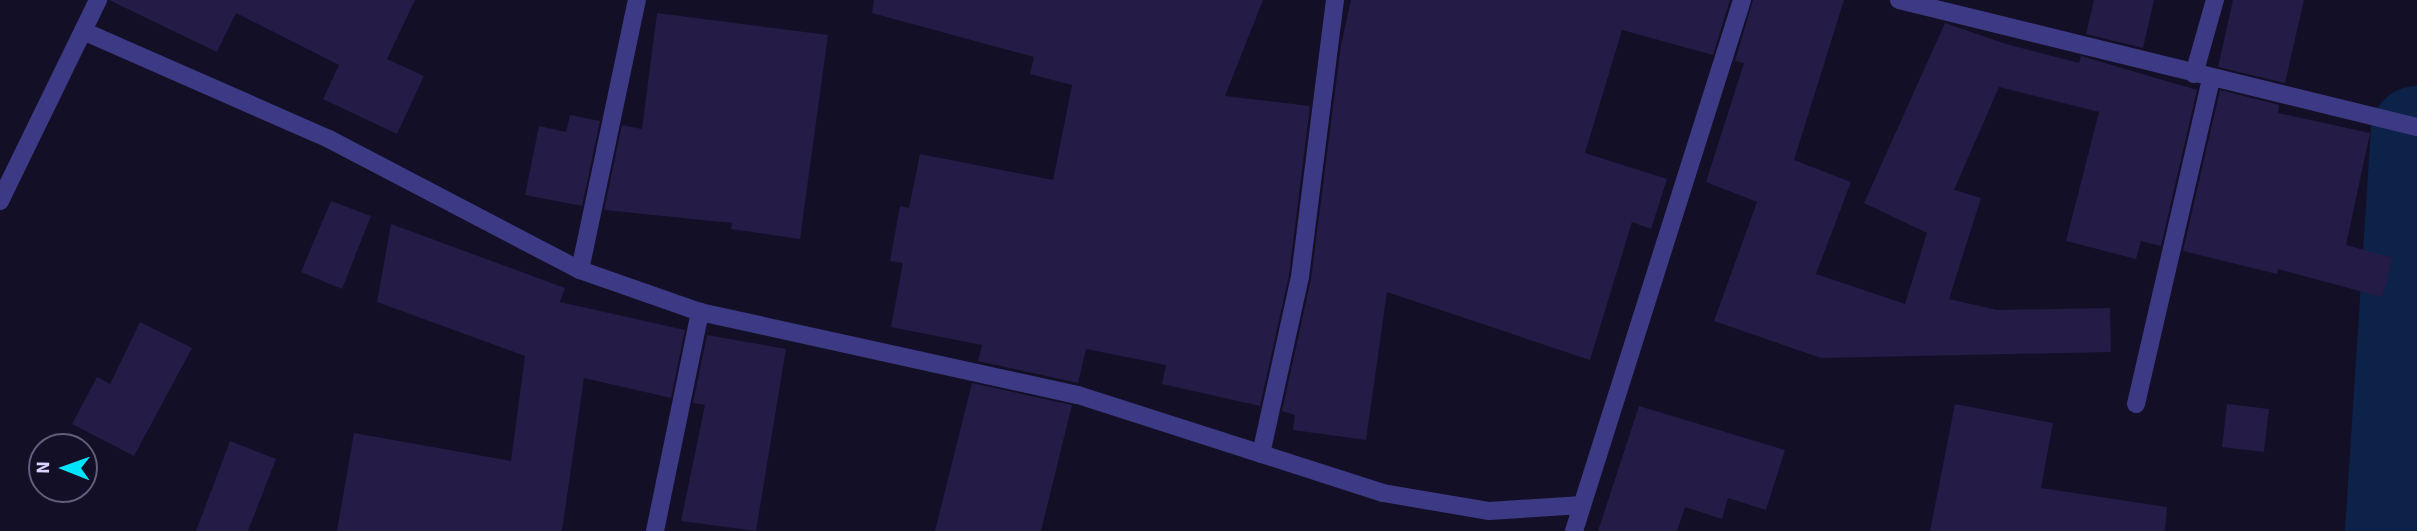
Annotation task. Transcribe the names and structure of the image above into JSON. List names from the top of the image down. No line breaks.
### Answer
{"north":"left"}
